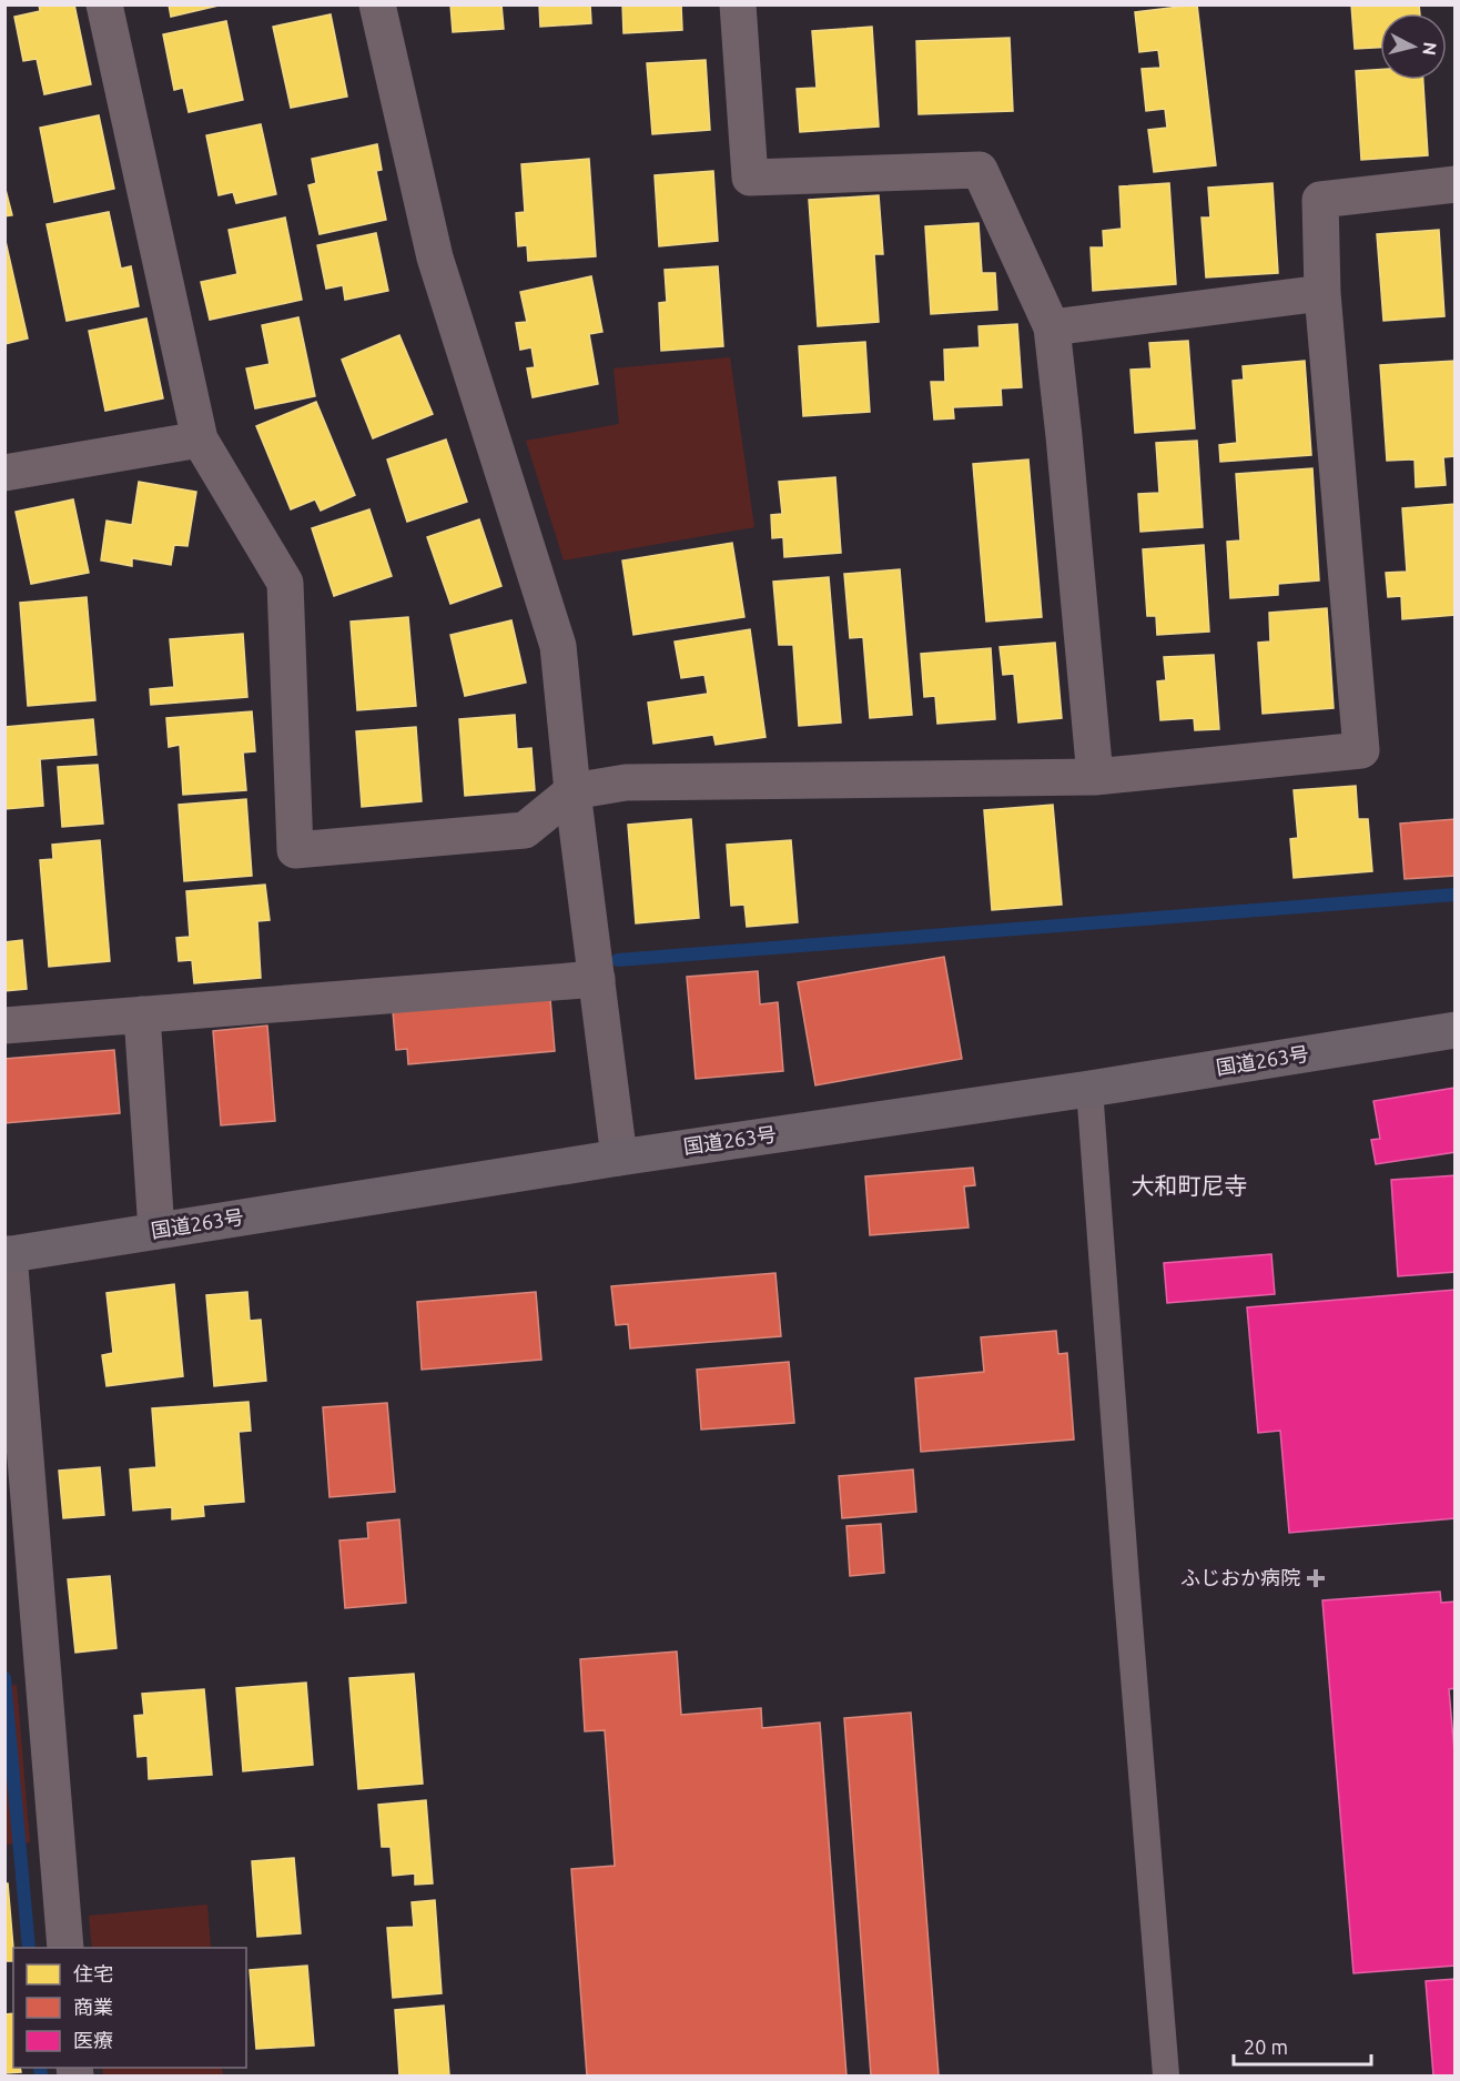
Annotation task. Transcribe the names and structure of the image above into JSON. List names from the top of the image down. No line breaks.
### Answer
{"streets":{"highway":["国道263号"]},"districts":["大和町尼寺"],"places":{"health":["ふじおか病院"]},"legend":["住宅","商業","医療"],"scale_bar":"20 m","north":"right"}
